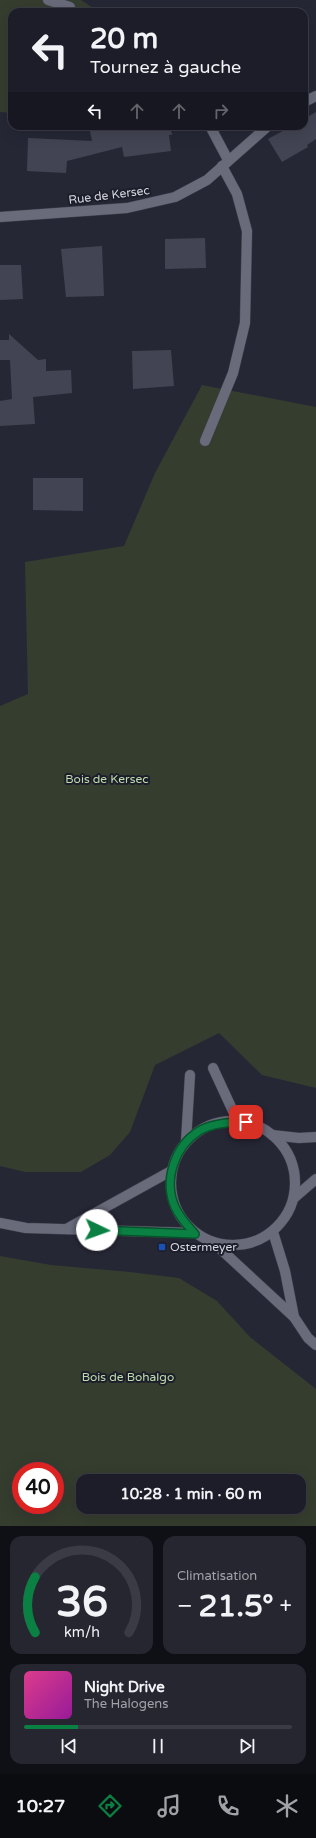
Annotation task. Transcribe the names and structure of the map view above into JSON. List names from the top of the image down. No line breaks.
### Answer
{"streets":{"street":["Rue de Kersec"]},"parks":["Bois de Kersec","Bois de Bohalgo"],"places":{"transit":["Ostermeyer"]},"page":{"turn":["20 m","Tournez à gauche"],"limit":"40","trip":"10:28 · 1 min · 60 m","tile":"Climatisation","heat":["−","21.5°","+"],"song":["Night Drive","The Halogens"],"tabs":"10:27","gauge":["36","km/h"]}}
